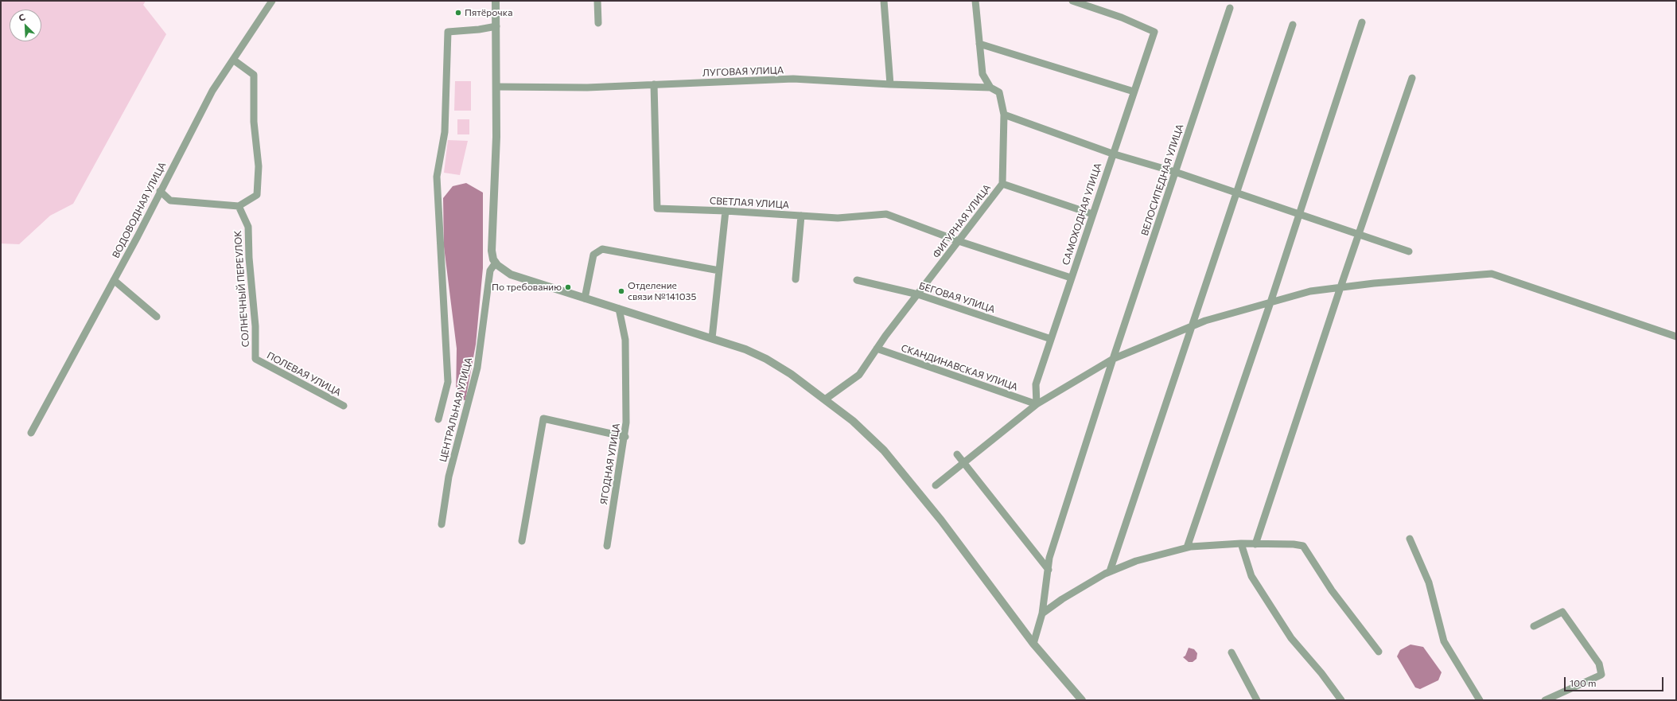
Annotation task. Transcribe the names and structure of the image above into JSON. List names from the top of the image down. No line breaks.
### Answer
{"streets":{"street":["ЛУГОВАЯ УЛИЦА","ВЕЛОСИПЕДНАЯ УЛИЦА","СВЕТЛАЯ УЛИЦА","ВОДОВОДНАЯ УЛИЦА","САМОХОДНАЯ УЛИЦА","ФИГУРНАЯ УЛИЦА","СОЛНЕЧНЫЙ ПЕРЕУЛОК","БЕГОВАЯ УЛИЦА","СКАНДИНАВСКАЯ УЛИЦА","ПОЛЕВАЯ УЛИЦА","ЦЕНТРАЛЬНАЯ УЛИЦА","ЯГОДНАЯ УЛИЦА"]},"crossings":[["ЛУГОВАЯ УЛИЦА","СВЕТЛАЯ УЛИЦА"],["ЛУГОВАЯ УЛИЦА","ФИГУРНАЯ УЛИЦА"],["СВЕТЛАЯ УЛИЦА","САМОХОДНАЯ УЛИЦА"],["СВЕТЛАЯ УЛИЦА","ФИГУРНАЯ УЛИЦА"],["САМОХОДНАЯ УЛИЦА","БЕГОВАЯ УЛИЦА"],["САМОХОДНАЯ УЛИЦА","СКАНДИНАВСКАЯ УЛИЦА"],["ФИГУРНАЯ УЛИЦА","БЕГОВАЯ УЛИЦА"],["ФИГУРНАЯ УЛИЦА","СКАНДИНАВСКАЯ УЛИЦА"],["СОЛНЕЧНЫЙ ПЕРЕУЛОК","ПОЛЕВАЯ УЛИЦА"]],"places":["Пятёрочка","По требованию","Отделение связи №141035"],"scale_bar":"100 m","north":"top left"}
